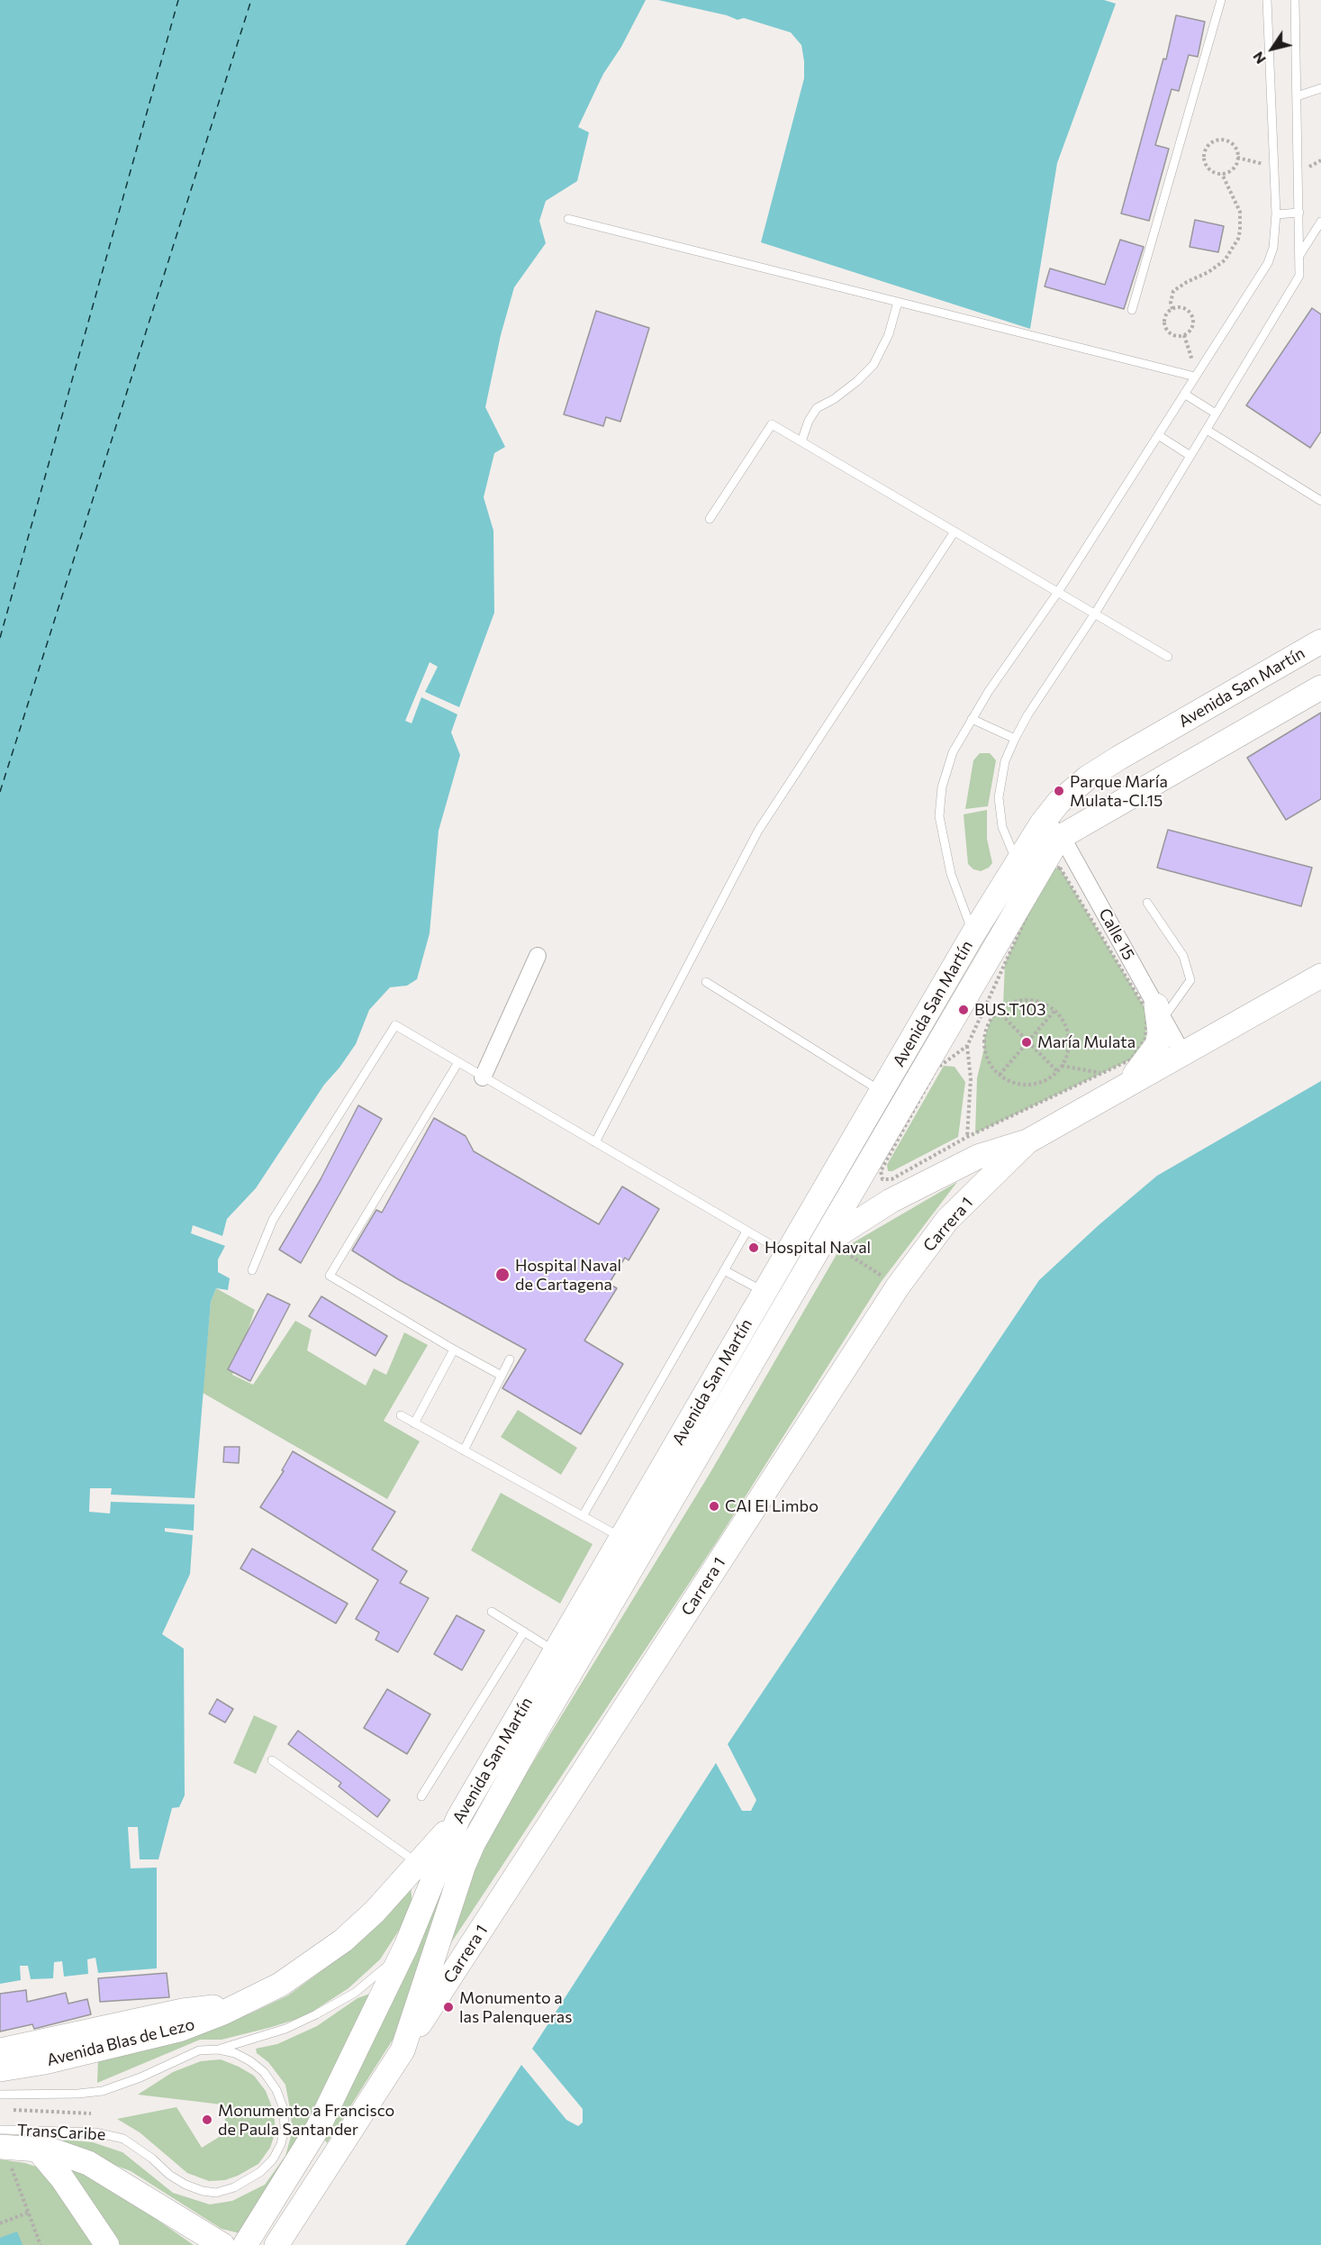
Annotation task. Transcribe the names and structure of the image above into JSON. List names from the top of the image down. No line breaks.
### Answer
{"streets":{"main road":["Avenida San Martín","Carrera 1","Avenida Blas de Lezo"],"street":["Calle 15"],"lane":["TransCaribe"]},"crossings":[["Avenida San Martín","Calle 15"],["Avenida San Martín","Carrera 1"],["Avenida San Martín","Avenida Blas de Lezo"],["Avenida San Martín","TransCaribe"],["Calle 15","Carrera 1"]],"places":["Parque María Mulata-Cl.15","BUS.T103","María Mulata","Hospital Naval","Hospital Naval de Cartagena","CAI El Limbo","Monumento a las Palenqueras","Monumento a Francisco de Paula Santander"],"north":"bottom left"}
